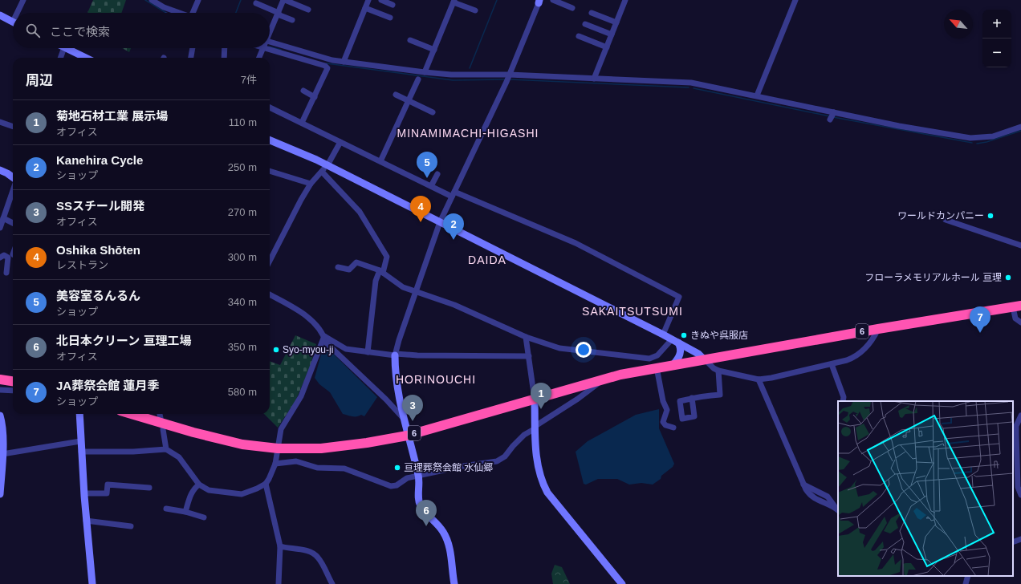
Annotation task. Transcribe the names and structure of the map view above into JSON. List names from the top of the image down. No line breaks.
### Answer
{"streets":{"highway":["6"]},"districts":["MINAMIMACHI-HIGASHI","DAIDA","SAKAITSUTSUMI","HORINOUCHI"],"places":["ワールドカンパニー","フローラメモリアルホール 亘理","きぬや呉服店","Syo-myou-ji","亘理葬祭会館 水仙郷"],"north":"top left","page":{"map_buttons":["+","−"],"search":"ここで検索","heading":["周辺","7件"],"list":[{"mark":"1","name":"菊地石材工業 展示場","note":"オフィス","value":"110 m"},{"mark":"2","name":"Kanehira Cycle","note":"ショップ","value":"250 m"},{"mark":"3","name":"SSスチール開発","note":"オフィス","value":"270 m"},{"mark":"4","name":"Oshika Shōten","note":"レストラン","value":"300 m"},{"mark":"5","name":"美容室るんるん","note":"ショップ","value":"340 m"},{"mark":"6","name":"北日本クリーン 亘理工場","note":"オフィス","value":"350 m"},{"mark":"7","name":"JA葬祭会館 蓮月季","note":"ショップ","value":"580 m"}],"pins":["5","4","2","7","1","3","6"]}}
